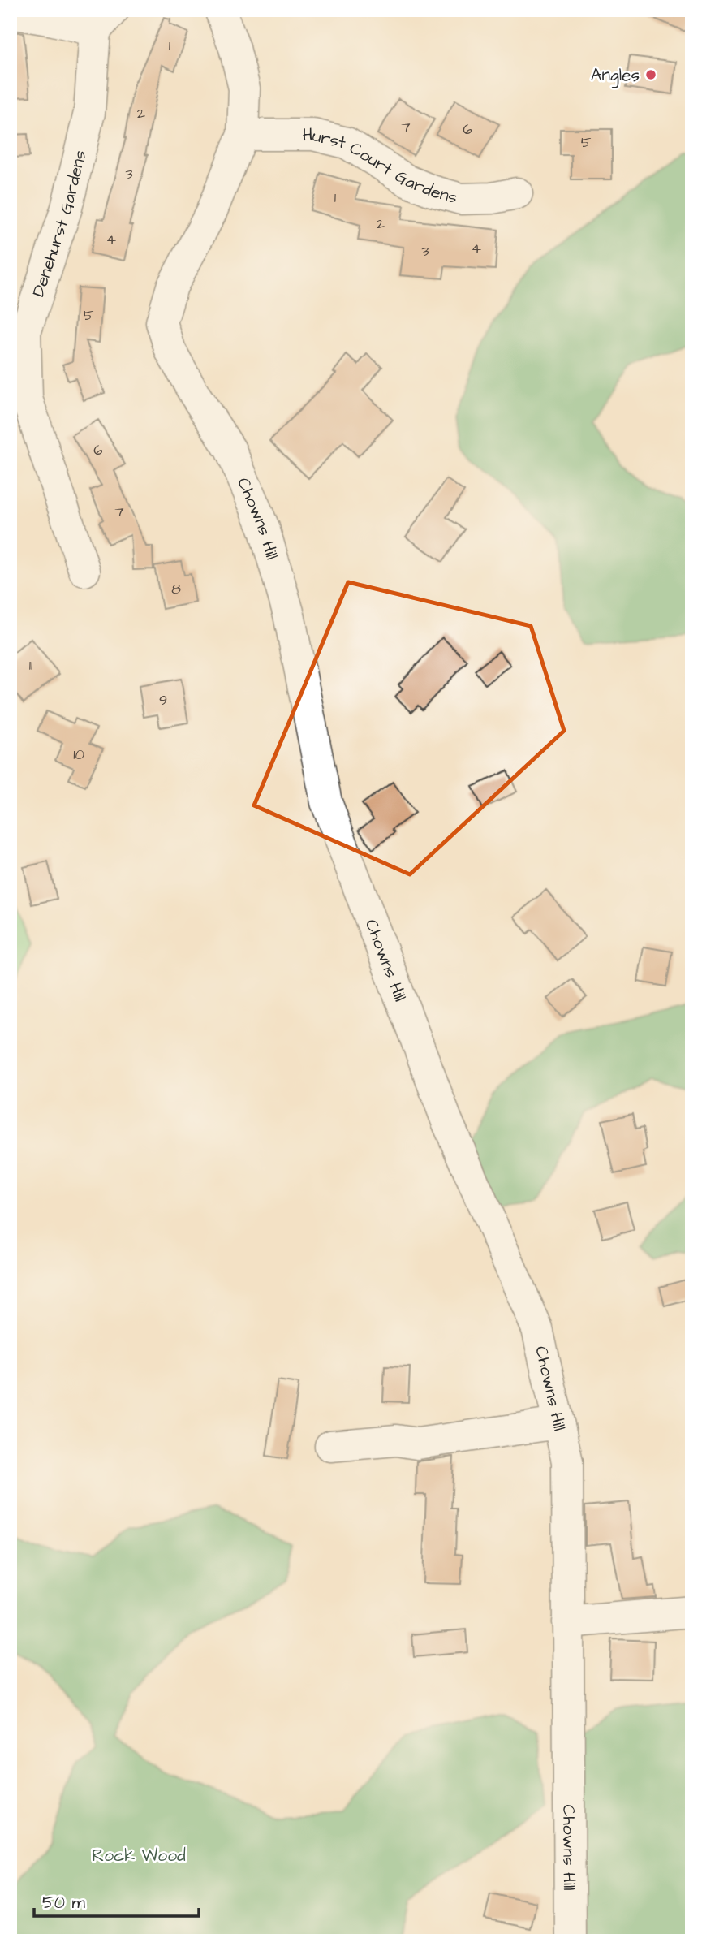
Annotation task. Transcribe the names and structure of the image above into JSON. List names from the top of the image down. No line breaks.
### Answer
{"streets":{"street":["Hurst Court Gardens","Denehurst Gardens","Chowns Hill"]},"crossings":[["Hurst Court Gardens","Chowns Hill"]],"parks":["Rock Wood"],"places":["Angles"],"house_numbers":["1","2","7","6","5","3","1","2","4","4","3","5","6","7","8","11","9","10"],"scale_bar":"50 m"}
